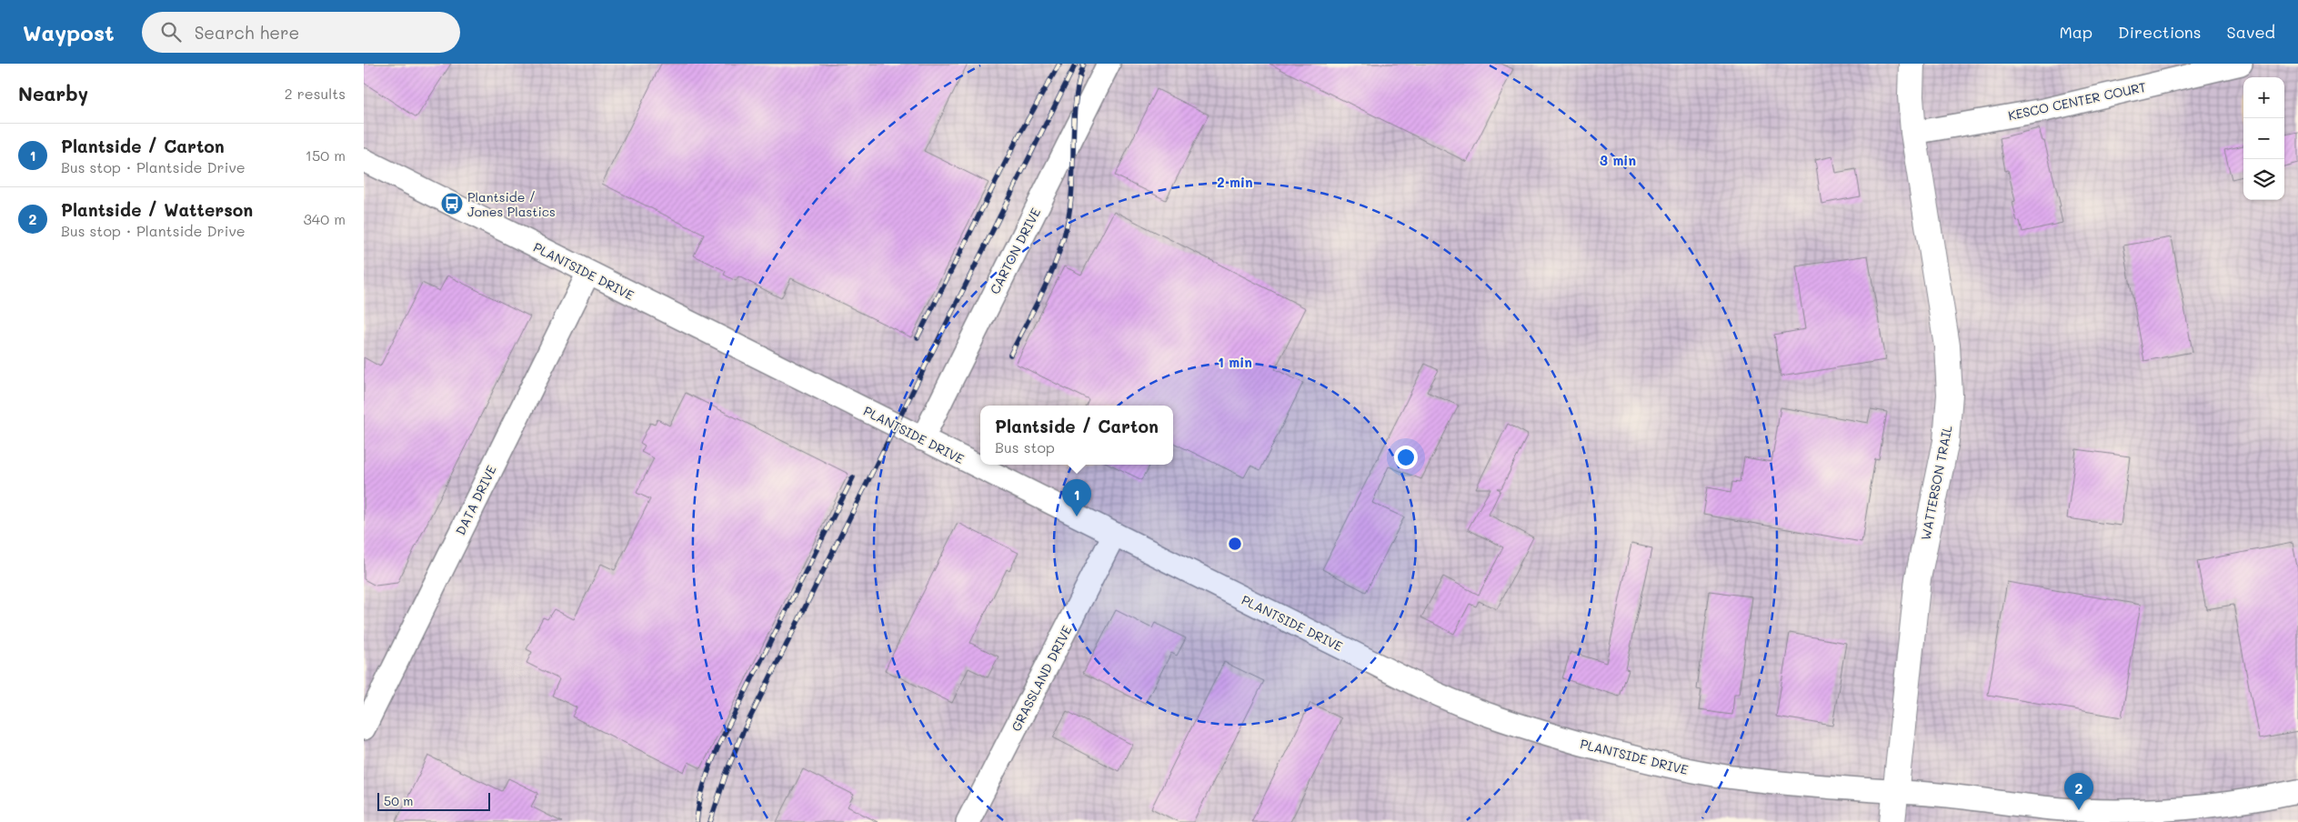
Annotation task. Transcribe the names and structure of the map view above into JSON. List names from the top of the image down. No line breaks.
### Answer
{"streets":{"main road":["WATTERSON TRAIL"],"street":["KESCO CENTER COURT","CARTON DRIVE","PLANTSIDE DRIVE","DATA DRIVE","GRASSLAND DRIVE"]},"crossings":[["KESCO CENTER COURT","WATTERSON TRAIL"],["CARTON DRIVE","PLANTSIDE DRIVE"],["PLANTSIDE DRIVE","WATTERSON TRAIL"],["PLANTSIDE DRIVE","DATA DRIVE"],["PLANTSIDE DRIVE","GRASSLAND DRIVE"]],"places":{"bus stop":["Plantside / Jones Plastics"]},"scale_bar":"50 m","page":{"header":"Waypost","search":"Search here","nav":["Map","Directions","Saved"],"heading":["Nearby","2 results"],"map_buttons":["+","−"],"list":[{"mark":"1","name":"Plantside / Carton","note":"Bus stop · Plantside Drive","value":"150 m"},{"mark":"2","name":"Plantside / Watterson","note":"Bus stop · Plantside Drive","value":"340 m"}],"popup":["Plantside / Carton","Bus stop"],"pins":["1","2"],"scale":"50 m"},"rings":["3 min","2 min","1 min"]}
